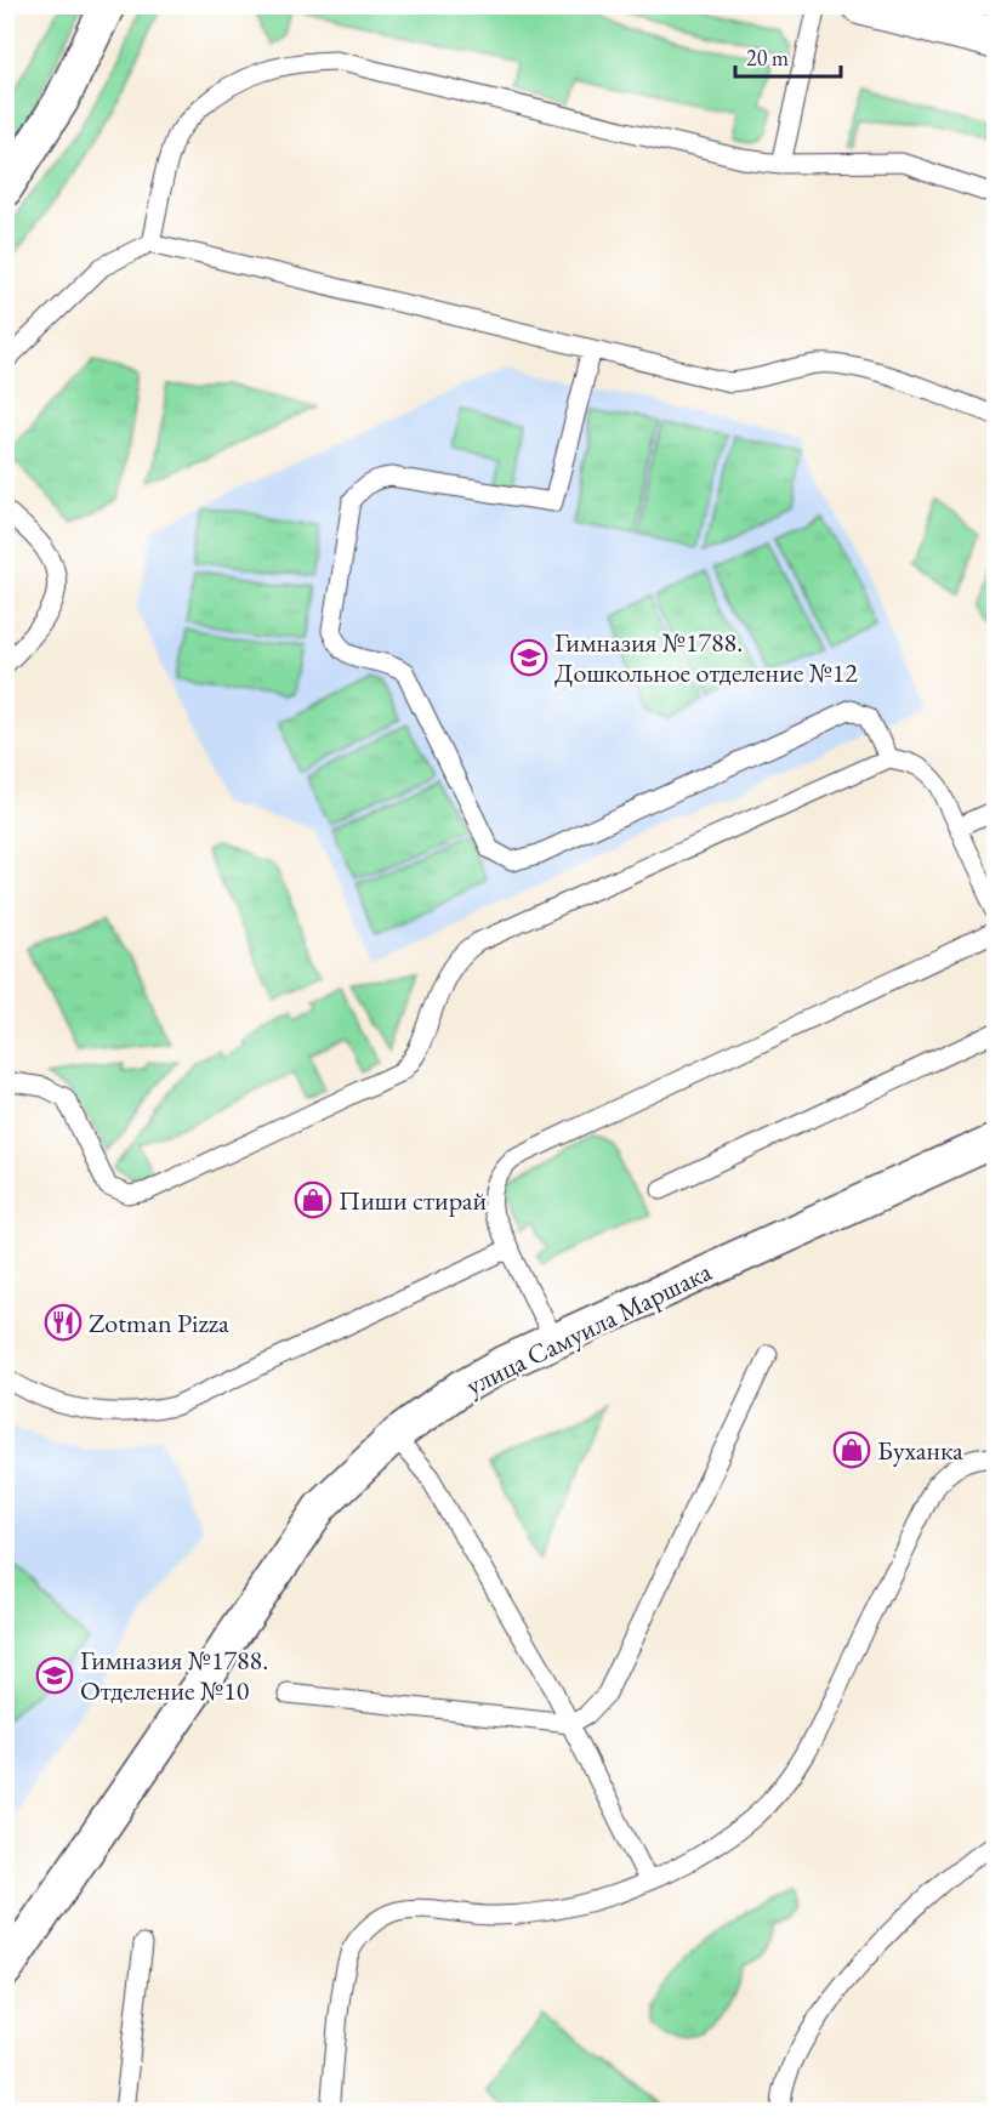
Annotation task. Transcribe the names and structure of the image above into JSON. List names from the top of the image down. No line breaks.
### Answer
{"streets":{"street":["улица Самуила Маршака"]},"places":{"school or university":["Гимназия №1788. Дошкольное отделение №12","Гимназия №1788. Отделение №10"],"shop":["Пиши стирай","Буханка"],"restaurant":["Zotman Pizza"]},"scale_bar":"20 m"}
